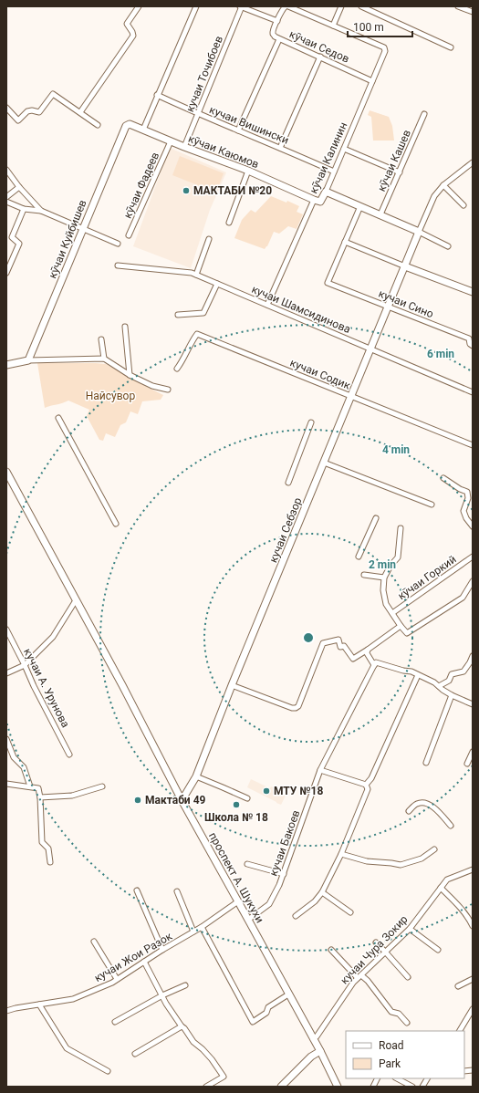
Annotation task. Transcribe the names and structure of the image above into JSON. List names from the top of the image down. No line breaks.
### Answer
{"streets":{"main road":["кӯчаи Каюмов","кӯчаи Калинин","кӯчаи Куйбишев","кучаи Себзор","проспект А. Шукухи"],"street":["кӯчаи Седов","кучаи Точибоев","кучаи Вишински","кӯчаи Кашев","кӯчаи Фадеев","кучаи Сино","кучаи Шамсидинова","кучаи Содик","кӯчаи Горкий","кучаи А. Урунова","кучаи Бакоев","кучаи Чура Зокир","кучаи Жои Разок"]},"crossings":[["кӯчаи Седов","кӯчаи Калинин"],["кучаи Точибоев","кучаи Вишински"],["кучаи Точибоев","кӯчаи Каюмов"],["кучаи Вишински","кӯчаи Калинин"],["кӯчаи Каюмов","кӯчаи Калинин"],["кӯчаи Каюмов","кӯчаи Фадеев"],["кӯчаи Каюмов","кӯчаи Куйбишев"],["кӯчаи Калинин","кучаи Шамсидинова"],["кучаи Сино","кучаи Себзор"],["кучаи Шамсидинова","кучаи Себзор"],["кучаи Содик","кучаи Себзор"],["кучаи Себзор","проспект А. Шукухи"],["кучаи Бакоев","проспект А. Шукухи"],["проспект А. Шукухи","кучаи Чура Зокир"],["проспект А. Шукухи","кучаи Жои Разок"]],"parks":["Найсувор"],"places":["МАКТАБИ №20","МТУ №18","Мактаби 49","Школа № 18"],"legend":["Road","Park"],"scale_bar":"100 m","rings":["6 min","4 min","2 min"]}
